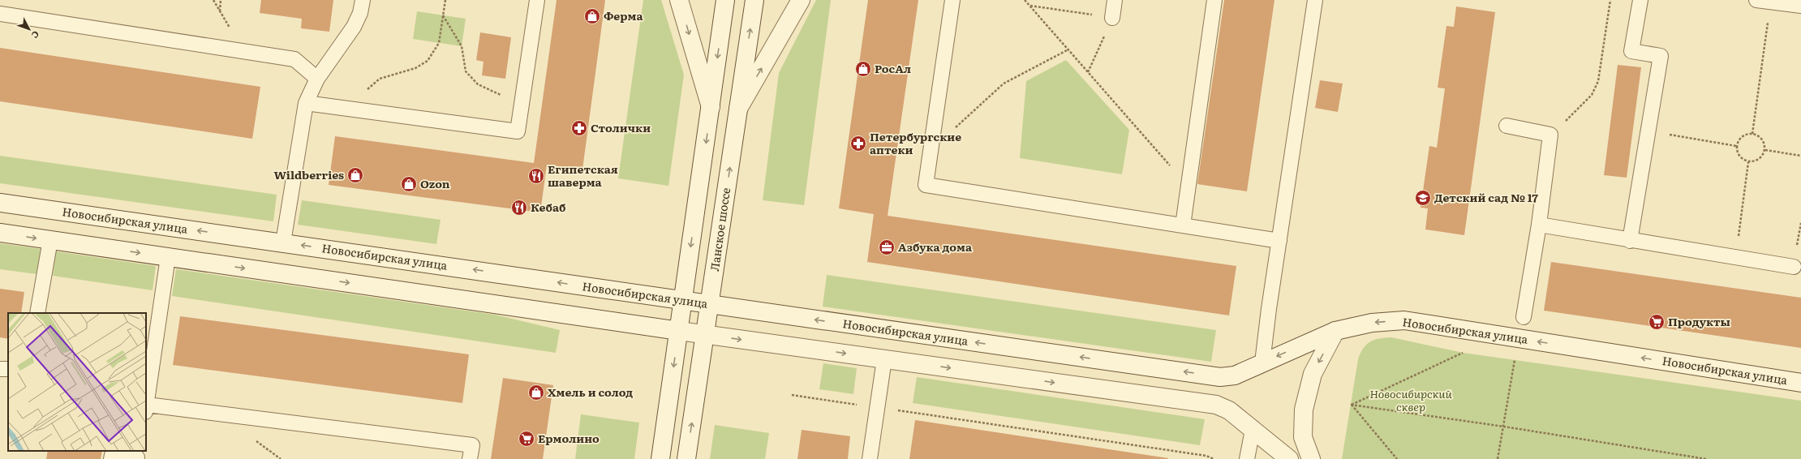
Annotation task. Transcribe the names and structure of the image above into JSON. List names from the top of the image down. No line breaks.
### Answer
{"streets":{"street":["Новосибирская улица","Ланское шоссе"]},"crossings":[["Новосибирская улица","Ланское шоссе"]],"parks":["Новосибирский сквер"],"places":{"shop":["Ферма","РосАл","Wildberries","Ozon","Хмель и солод"],"pharmacy":["Столички","Петербургские аптеки"],"restaurant":["Египетская шаверма","Кебаб"],"school or university":["Детский сад № 17"],"office":["Азбука дома"],"supermarket":["Продукты","Ермолино"]},"north":"bottom right"}
